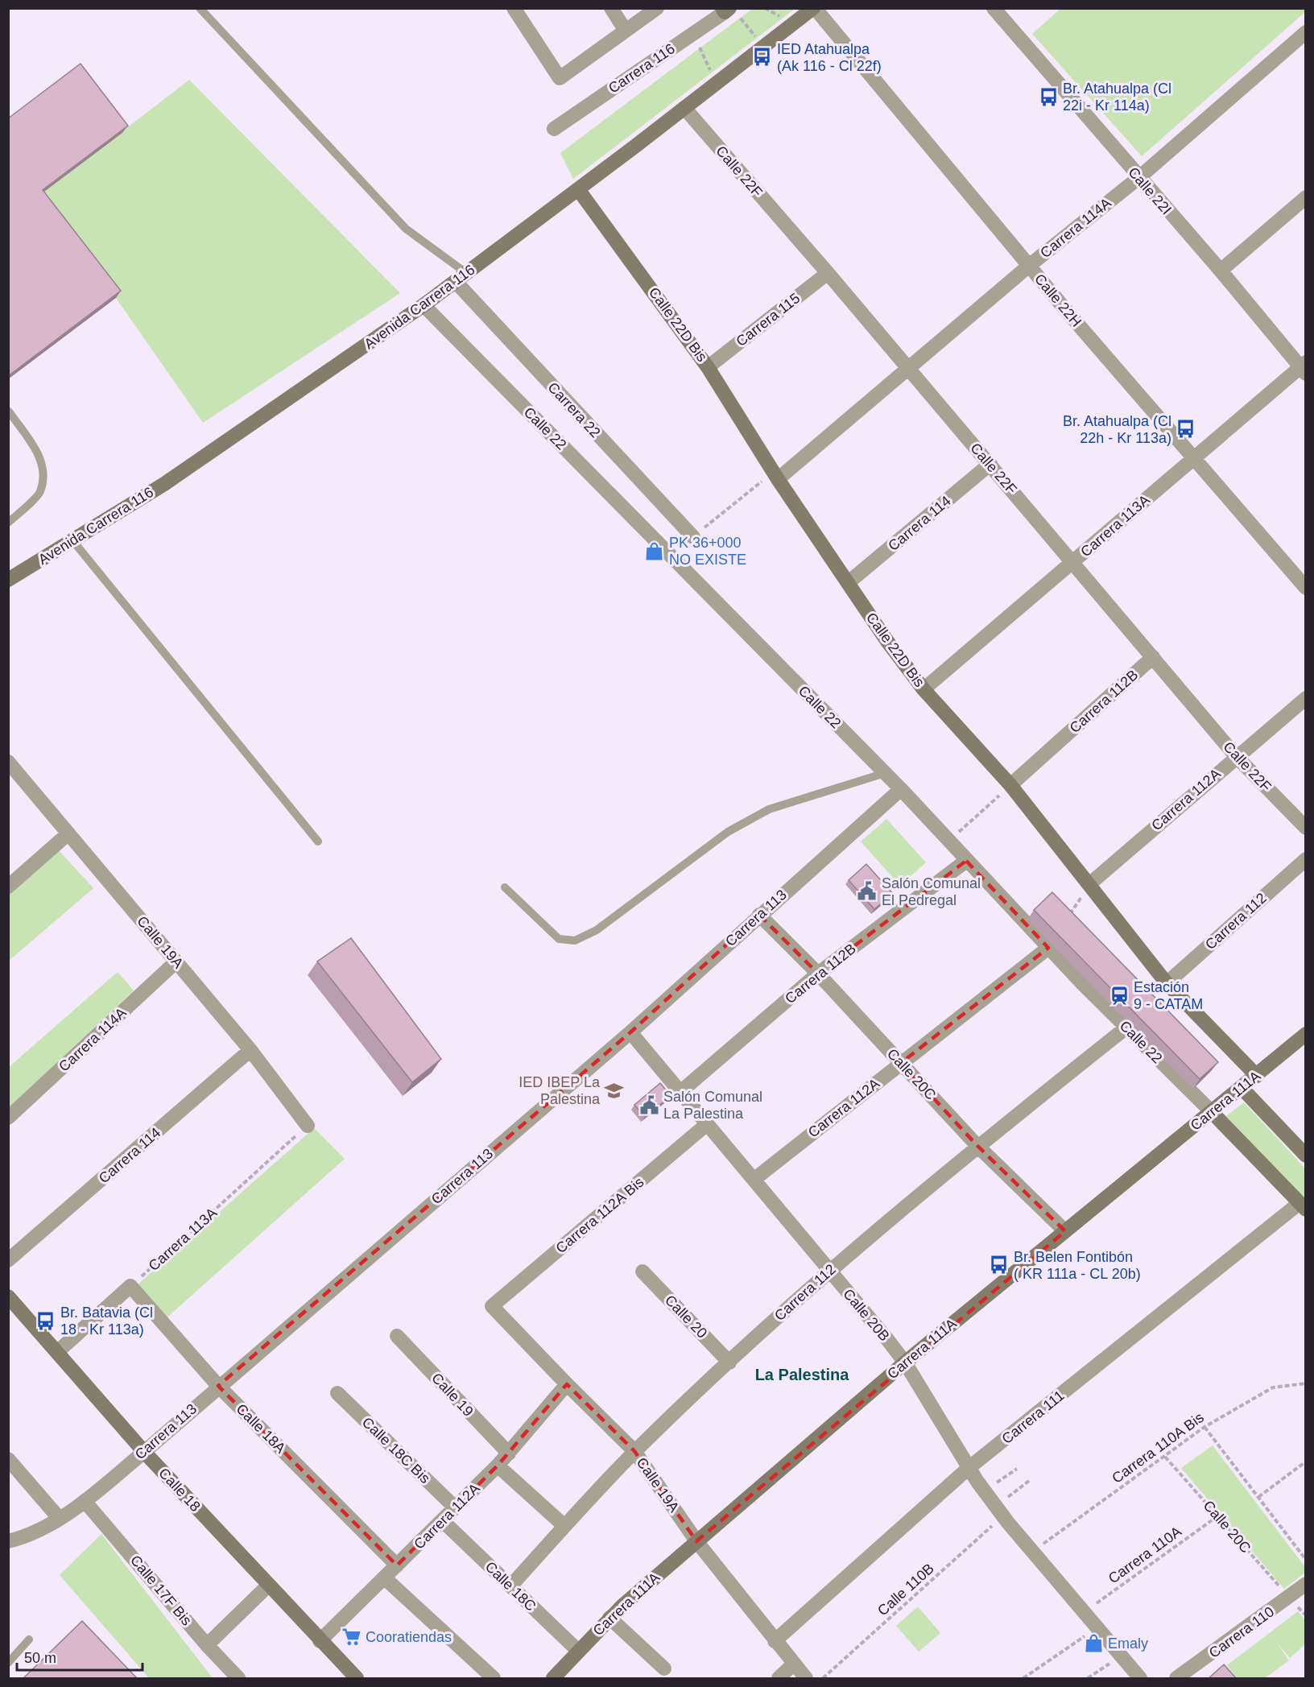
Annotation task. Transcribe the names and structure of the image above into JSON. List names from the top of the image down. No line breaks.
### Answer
{"streets":{"street":["Carrera 116","Calle 22F","Calle 22I","Carrera 114A","Calle 22H","Avenida Carrera 116","Carrera 115","Calle 22D Bis","Carrera 22","Calle 22","Carrera 114","Carrera 113A","Carrera 112B","Carrera 112A","Carrera 113","Carrera 112","Calle 19A","Calle 20C","Carrera 111A","Carrera 112A Bis","Calle 20B","Calle 20","Calle 19","Carrera 111","Calle 18A","Calle 18C Bis","Calle 18","Calle 18C","Calle 17F Bis","Carrera 110"],"path":["Carrera 110A Bis","Carrera 110A","Calle 110B"]},"crossings":[["Calle 22F","Carrera 114A"],["Calle 22F","Avenida Carrera 116"],["Calle 22F","Carrera 115"],["Calle 22F","Carrera 114"],["Calle 22F","Carrera 113A"],["Calle 22F","Carrera 112B"],["Calle 22F","Carrera 112A"],["Calle 22I","Carrera 114A"],["Calle 22I","Carrera 113A"],["Carrera 114A","Calle 22H"],["Carrera 114A","Calle 22D Bis"],["Carrera 114A","Calle 19A"],["Calle 22H","Avenida Carrera 116"],["Calle 22H","Carrera 113A"],["Avenida Carrera 116","Calle 22D Bis"],["Avenida Carrera 116","Carrera 22"],["Avenida Carrera 116","Calle 22"],["Carrera 115","Calle 22D Bis"],["Calle 22D Bis","Carrera 114"],["Calle 22D Bis","Carrera 113A"],["Calle 22D Bis","Carrera 112B"],["Calle 22D Bis","Carrera 112A"],["Calle 22D Bis","Carrera 112"],["Calle 22D Bis","Carrera 111A"],["Calle 22","Carrera 112B"],["Calle 22","Carrera 112A"],["Calle 22","Carrera 113"],["Calle 22","Carrera 112"],["Calle 22","Carrera 111A"],["Carrera 114","Calle 19A"],["Carrera 113A","Calle 19A"],["Carrera 113A","Calle 18A"],["Carrera 112B","Calle 20C"],["Carrera 112B","Calle 20B"],["Carrera 112A","Calle 19A"],["Carrera 112A","Calle 20C"],["Carrera 112A","Calle 20B"],["Carrera 112A","Calle 19"],["Carrera 112A","Calle 18A"],["Carrera 112A","Calle 18C Bis"],["Carrera 112A","Calle 18"],["Carrera 112A","Calle 18C"],["Carrera 113","Calle 20C"],["Carrera 113","Calle 20B"],["Carrera 113","Calle 18A"],["Carrera 113","Calle 18"],["Carrera 113","Calle 17F Bis"],["Carrera 112","Calle 19A"],["Carrera 112","Calle 20C"],["Carrera 112","Calle 20B"],["Carrera 112","Calle 20"],["Carrera 112","Calle 18C"],["Calle 19A","Carrera 111A"],["Calle 19A","Carrera 112A Bis"],["Calle 19A","Carrera 111"],["Calle 20C","Carrera 111A"],["Calle 20C","Carrera 110A Bis"],["Calle 20C","Carrera 110A"],["Calle 20C","Carrera 110"],["Carrera 111A","Calle 20B"],["Carrera 111A","Calle 18C"],["Carrera 112A Bis","Calle 20B"],["Calle 20B","Carrera 111"],["Calle 20B","Carrera 110A Bis"],["Calle 20B","Carrera 110A"],["Calle 20B","Calle 110B"]],"districts":["La Palestina"],"places":{"bus stop":["IED Atahualpa (Ak 116 - Cl 22f)","Br. Atahualpa (Cl 22i - Kr 114a)","Br. Atahualpa (Cl 22h - Kr 113a)","Br. Belen Fontibón ( KR 111a - CL 20b)","Br. Batavia (Cl 18 - Kr 113a)"],"shop":["PK 36+000 NO EXISTE","Emaly"],"public building":["Salón Comunal El Pedregal","Salón Comunal La Palestina"],"station":["Estación 9 - CATAM"],"school or university":["IED IBEP La Palestina"],"supermarket":["Cooratiendas"]},"scale_bar":"50 m"}
